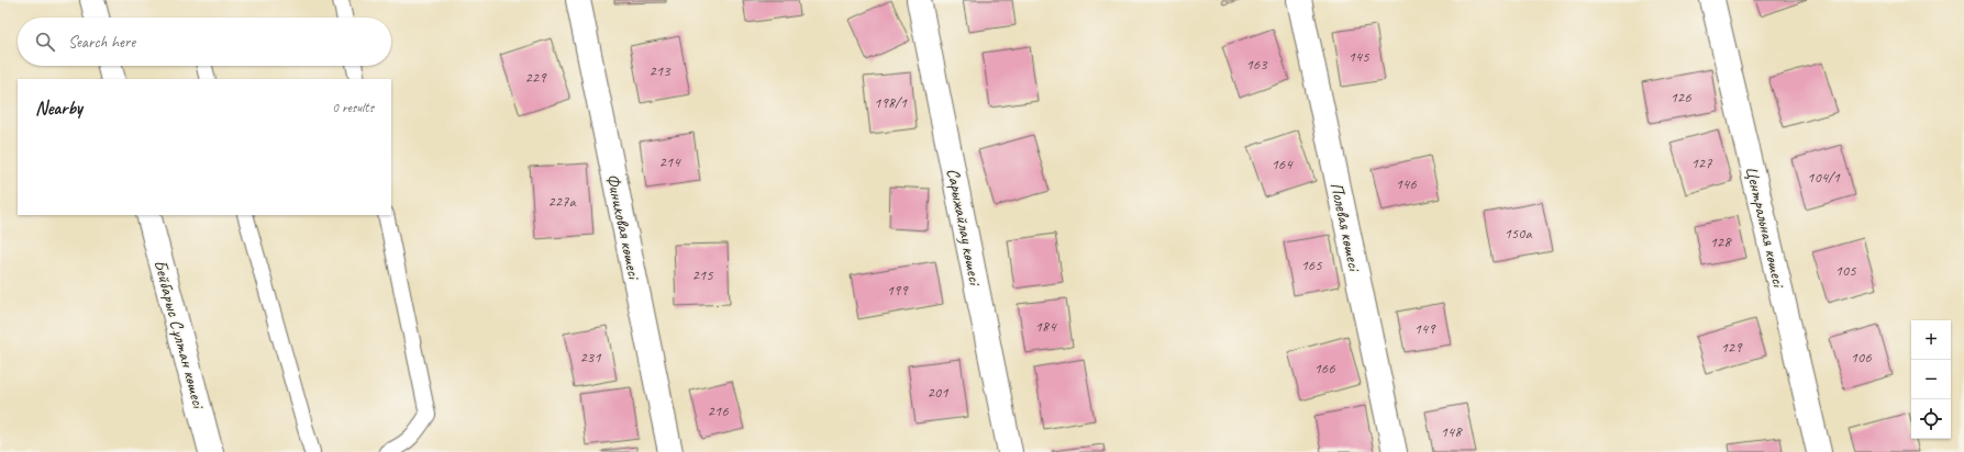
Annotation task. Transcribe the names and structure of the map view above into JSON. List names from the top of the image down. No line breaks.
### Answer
{"streets":{"street":["Финиковая көшесі","Сарыжайлау көшесі","Полевая көшесі","Центральная көшесі","Бейбарыс Сұлтан көшесі"]},"house_numbers":["145","163","213","229","126","198/1","214","127","164","104/1","146","227а","150а","128","165","105","215","199","184","149","129","231","106","166","201","216","148"],"page":{"search":"Search here","heading":["Nearby","0 results"],"map_buttons":["+","−"]}}
